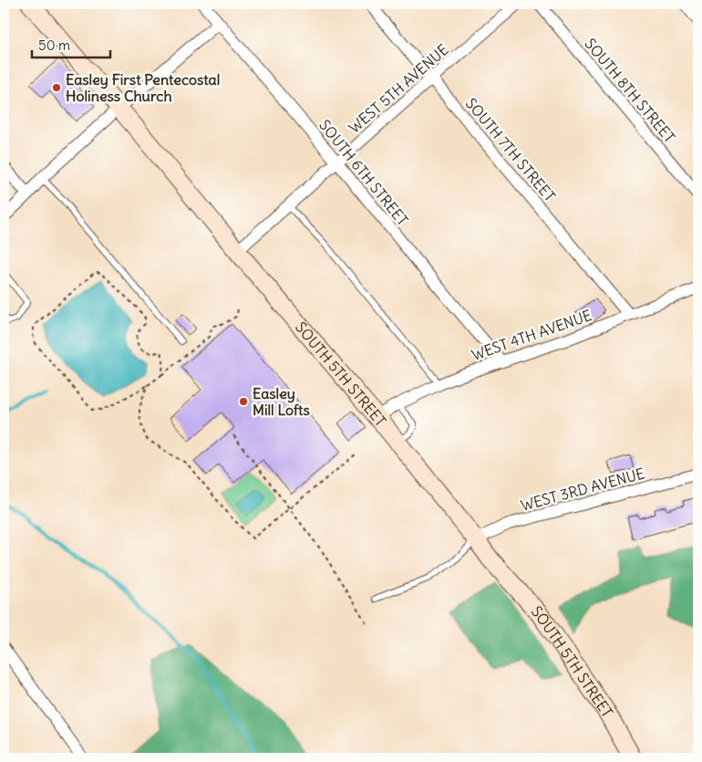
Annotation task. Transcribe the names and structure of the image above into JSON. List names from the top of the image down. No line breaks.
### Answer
{"streets":{"street":["WEST 5TH AVENUE","SOUTH 8TH STREET","SOUTH 7TH STREET","SOUTH 6TH STREET","WEST 4TH AVENUE","SOUTH 5TH STREET","WEST 3RD AVENUE"]},"crossings":[["WEST 5TH AVENUE","SOUTH 7TH STREET"],["WEST 5TH AVENUE","SOUTH 6TH STREET"],["WEST 5TH AVENUE","SOUTH 5TH STREET"],["SOUTH 7TH STREET","WEST 4TH AVENUE"],["SOUTH 6TH STREET","WEST 4TH AVENUE"],["WEST 4TH AVENUE","SOUTH 5TH STREET"],["SOUTH 5TH STREET","WEST 3RD AVENUE"]],"places":["Easley First Pentecostal Holiness Church","Easley Mill Lofts"],"scale_bar":"50 m"}
